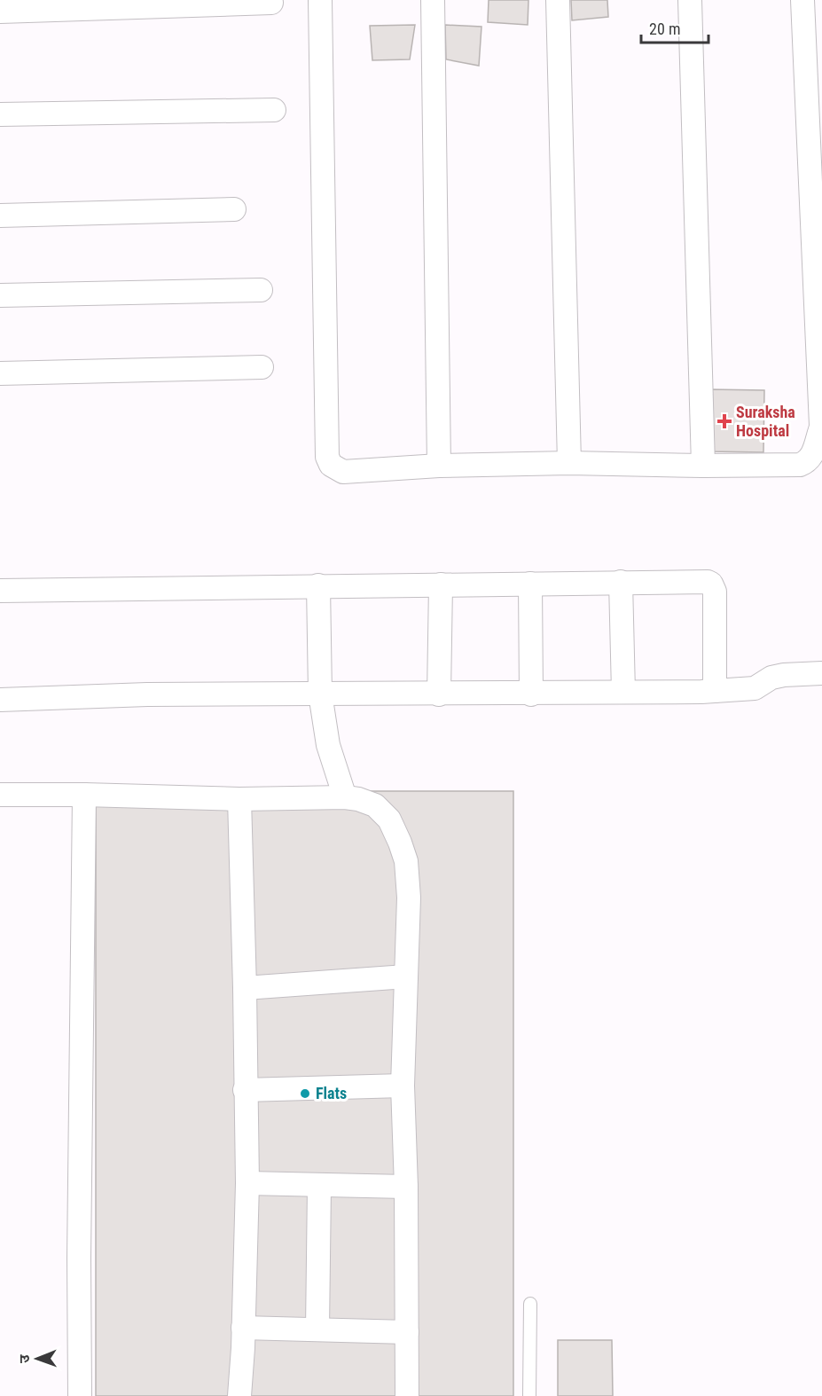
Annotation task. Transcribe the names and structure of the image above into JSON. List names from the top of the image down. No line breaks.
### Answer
{"places":{"health":["Suraksha Hospital"],"other":["Flats"]},"scale_bar":"20 m","north":"left"}
